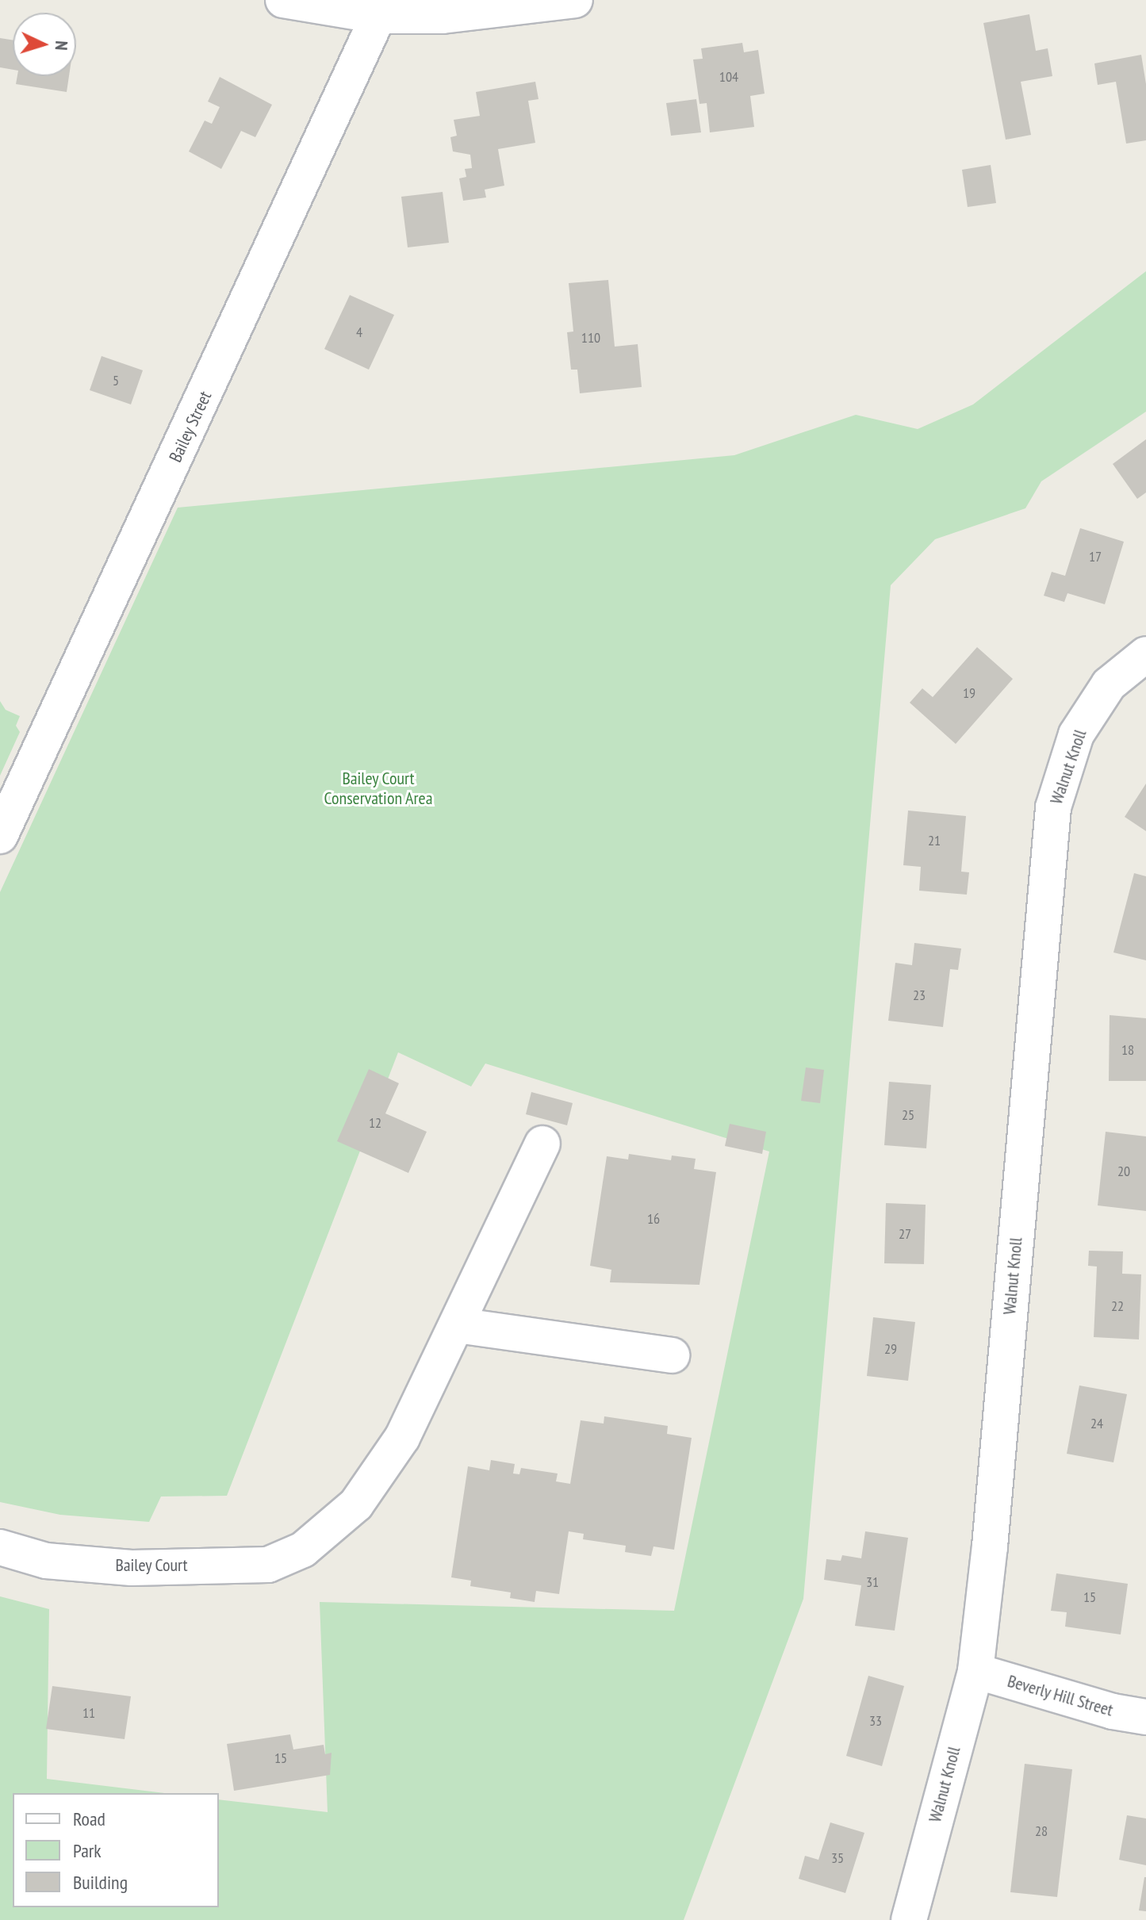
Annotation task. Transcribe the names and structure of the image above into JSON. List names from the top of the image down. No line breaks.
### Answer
{"streets":{"street":["Bailey Street","Walnut Knoll","Bailey Court","Beverly Hill Street"]},"crossings":[["Walnut Knoll","Beverly Hill Street"]],"parks":["Bailey Court Conservation Area"],"house_numbers":["104","4","110","5","17","19","21","23","18","25","12","20","16","27","22","29","24","31","15","11","33","15","28","35"],"legend":["Road","Park","Building"],"north":"right"}
